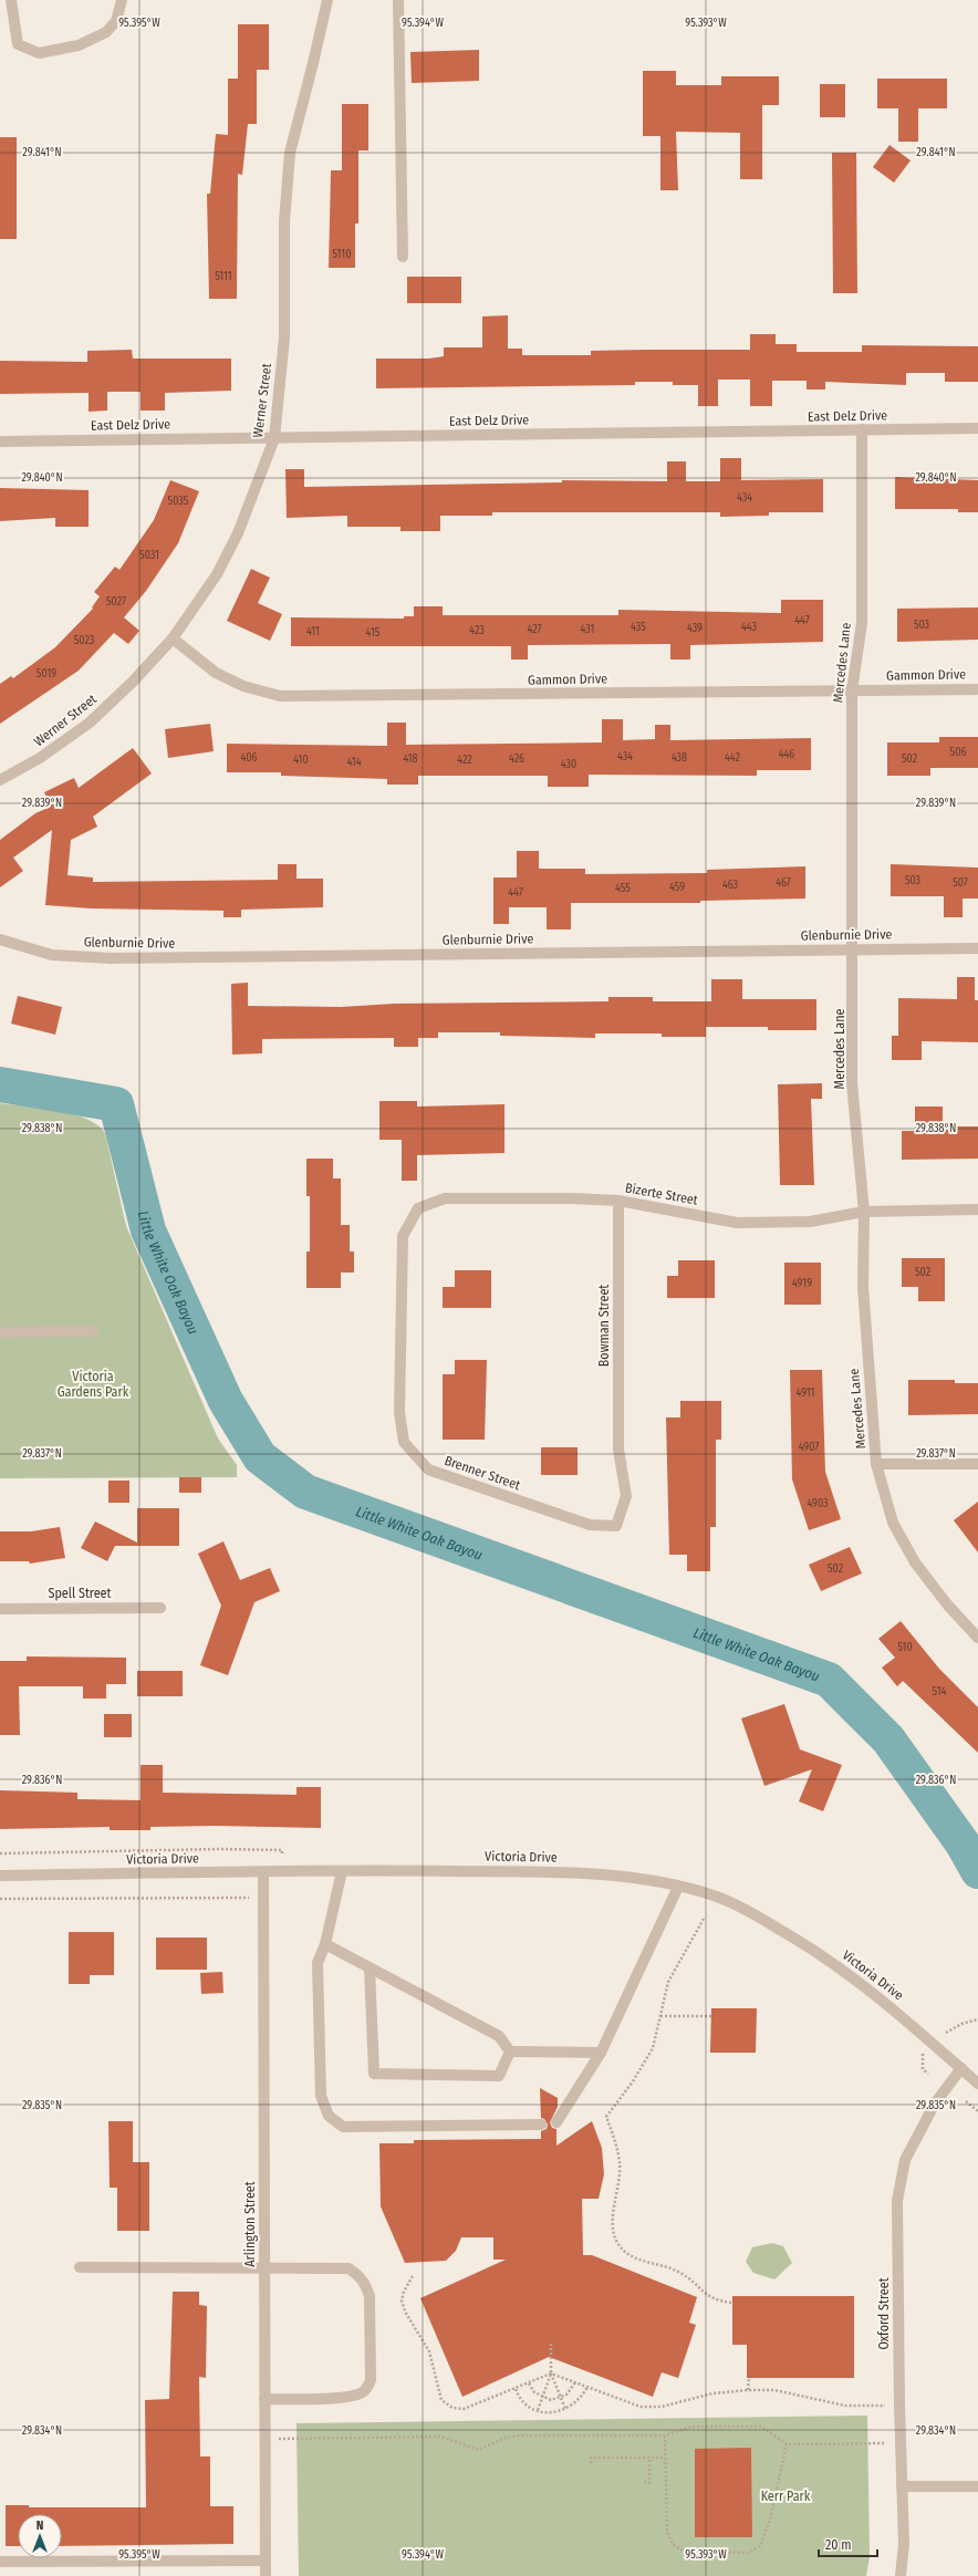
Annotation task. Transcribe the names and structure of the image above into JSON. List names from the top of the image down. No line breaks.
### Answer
{"streets":{"street":["Werner Street","East Delz Drive","Mercedes Lane","Gammon Drive","Glenburnie Drive","Bizerte Street","Bowman Street","Brenner Street","Spell Street","Victoria Drive","Arlington Street","Oxford Street"]},"crossings":[["Werner Street","East Delz Drive"],["Werner Street","Gammon Drive"],["East Delz Drive","Mercedes Lane"],["Mercedes Lane","Gammon Drive"],["Mercedes Lane","Glenburnie Drive"],["Mercedes Lane","Bizerte Street"],["Bizerte Street","Bowman Street"],["Bizerte Street","Brenner Street"],["Bowman Street","Brenner Street"],["Victoria Drive","Arlington Street"],["Victoria Drive","Oxford Street"]],"water":["Little White Oak Bayou"],"parks":["Victoria Gardens Park","Kerr Park"],"house_numbers":["5110","5111","434","5035","5031","5027","447","503","435","443","439","427","431","423","411","415","5023","5019","506","446","434","406","438","442","418","426","502","410","422","414","430","503","467","507","463","459","455","447","502","4919","4911","4907","4903","502","510","514"],"scale_bar":"20 m","north":"top","coordinates":["95.395°W","95.394°W","95.393°W","29.841°N","29.840°N","29.839°N","29.838°N","29.837°N","29.836°N","29.835°N","29.834°N"]}
